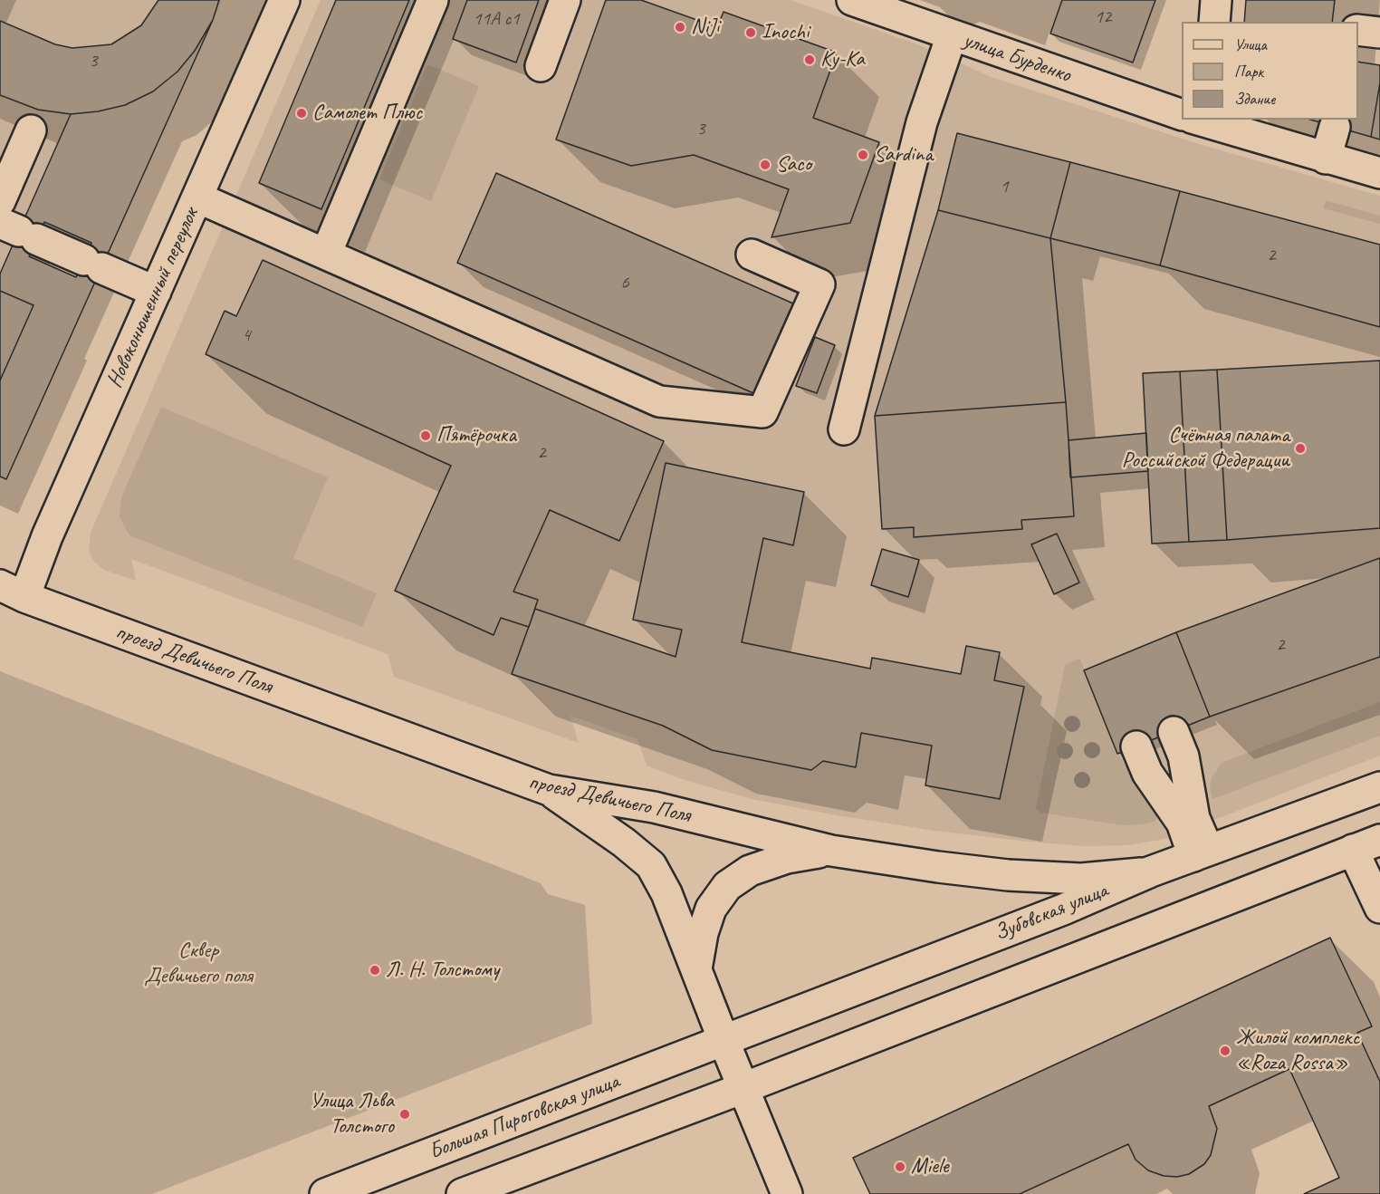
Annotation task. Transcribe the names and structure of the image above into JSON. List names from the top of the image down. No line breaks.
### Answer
{"streets":{"street":["улица Бурденко","Новоконюшенный переулок","проезд Девичьего Поля","Зубовская улица","Большая Пироговская улица"]},"crossings":[["Новоконюшенный переулок","проезд Девичьего Поля"],["проезд Девичьего Поля","Зубовская улица"],["Зубовская улица","Большая Пироговская улица"]],"parks":["Сквер Девичьего поля"],"places":["NiJi","Inochi","Ку-Ка","Самолет Плюс","Sardina","Saco","Пятёрочка","Счётная палата Российской Федерации","Л. Н. Толстому","Жилой комплекс «Roza Rossa»","Улица Льва Толстого","Miele"],"house_numbers":["12","11А с1","3","3","1","2","6","4","2","2"],"legend":["Улица","Парк","Здание"]}
